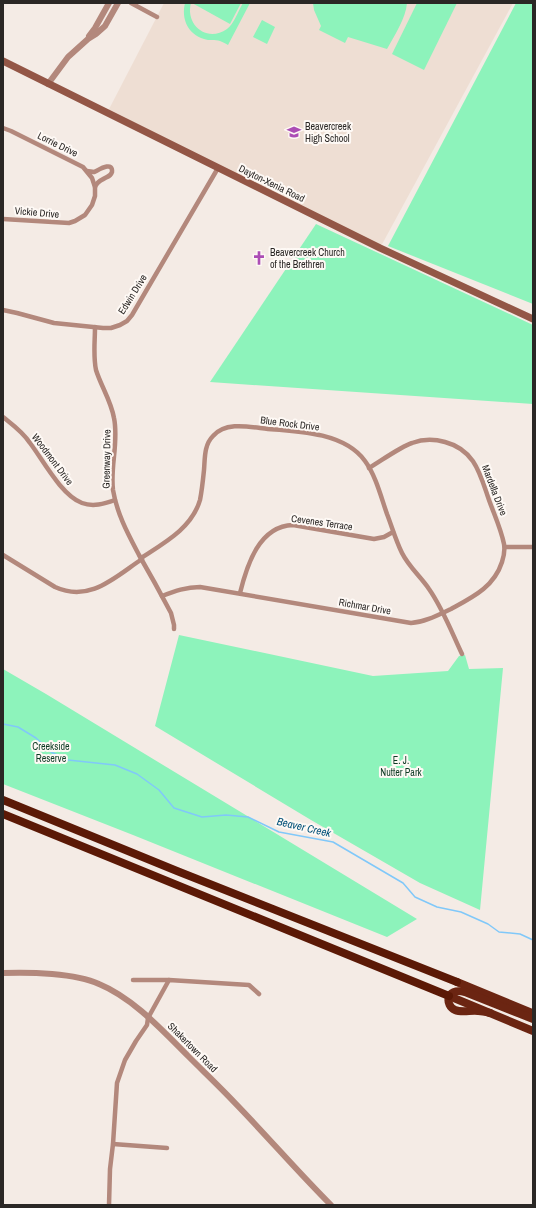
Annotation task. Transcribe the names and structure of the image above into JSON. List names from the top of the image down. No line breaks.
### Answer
{"streets":{"main road":["Dayton-Xenia Road"],"street":["Lorrie Drive","Vickie Drive","Edwin Drive","Blue Rock Drive","Woodmont Drive","Greenway Drive","Mardella Drive","Cevenes Terrace","Richmar Drive","Shakertown Road"]},"crossings":[["Dayton-Xenia Road","Edwin Drive"],["Edwin Drive","Greenway Drive"],["Blue Rock Drive","Greenway Drive"],["Blue Rock Drive","Mardella Drive"],["Blue Rock Drive","Cevenes Terrace"],["Blue Rock Drive","Richmar Drive"],["Woodmont Drive","Greenway Drive"],["Greenway Drive","Richmar Drive"],["Mardella Drive","Richmar Drive"],["Cevenes Terrace","Richmar Drive"]],"water":["Beaver Creek"],"parks":["Creekside Reserve","E. J. Nutter Park"],"places":{"school or university":["Beavercreek High School"],"church":["Beavercreek Church of the Brethren"]}}
